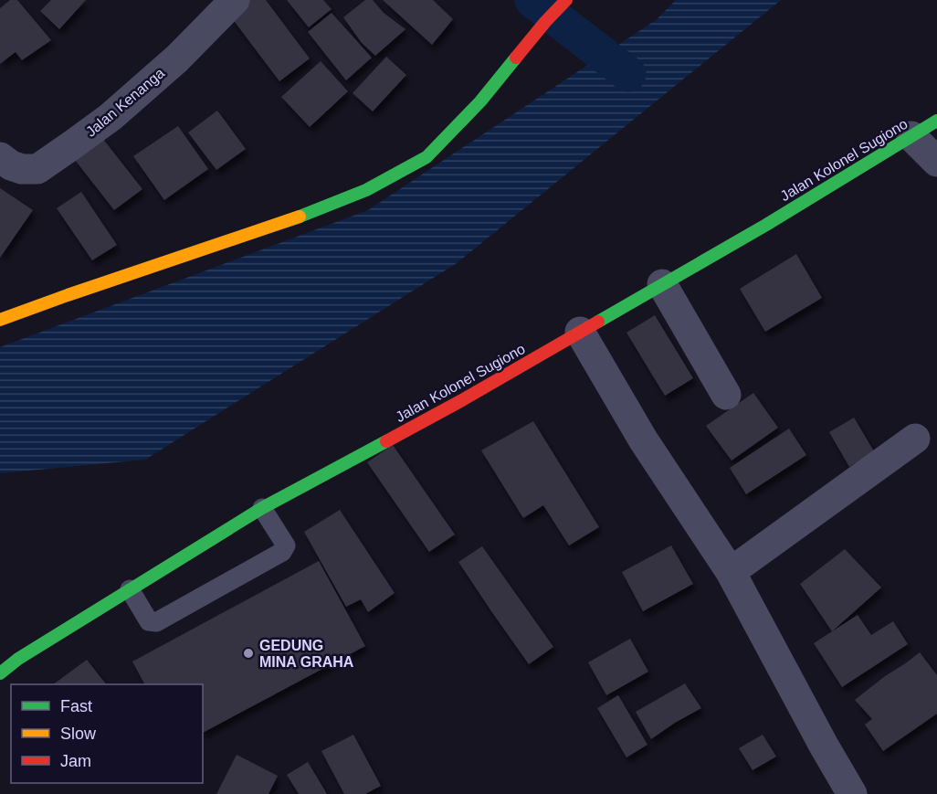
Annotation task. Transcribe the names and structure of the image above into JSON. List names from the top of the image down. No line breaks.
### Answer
{"streets":{"street":["Jalan Kenanga","Jalan Kolonel Sugiono"]},"places":["GEDUNG MINA GRAHA"],"legend":["Fast","Slow","Jam"]}
